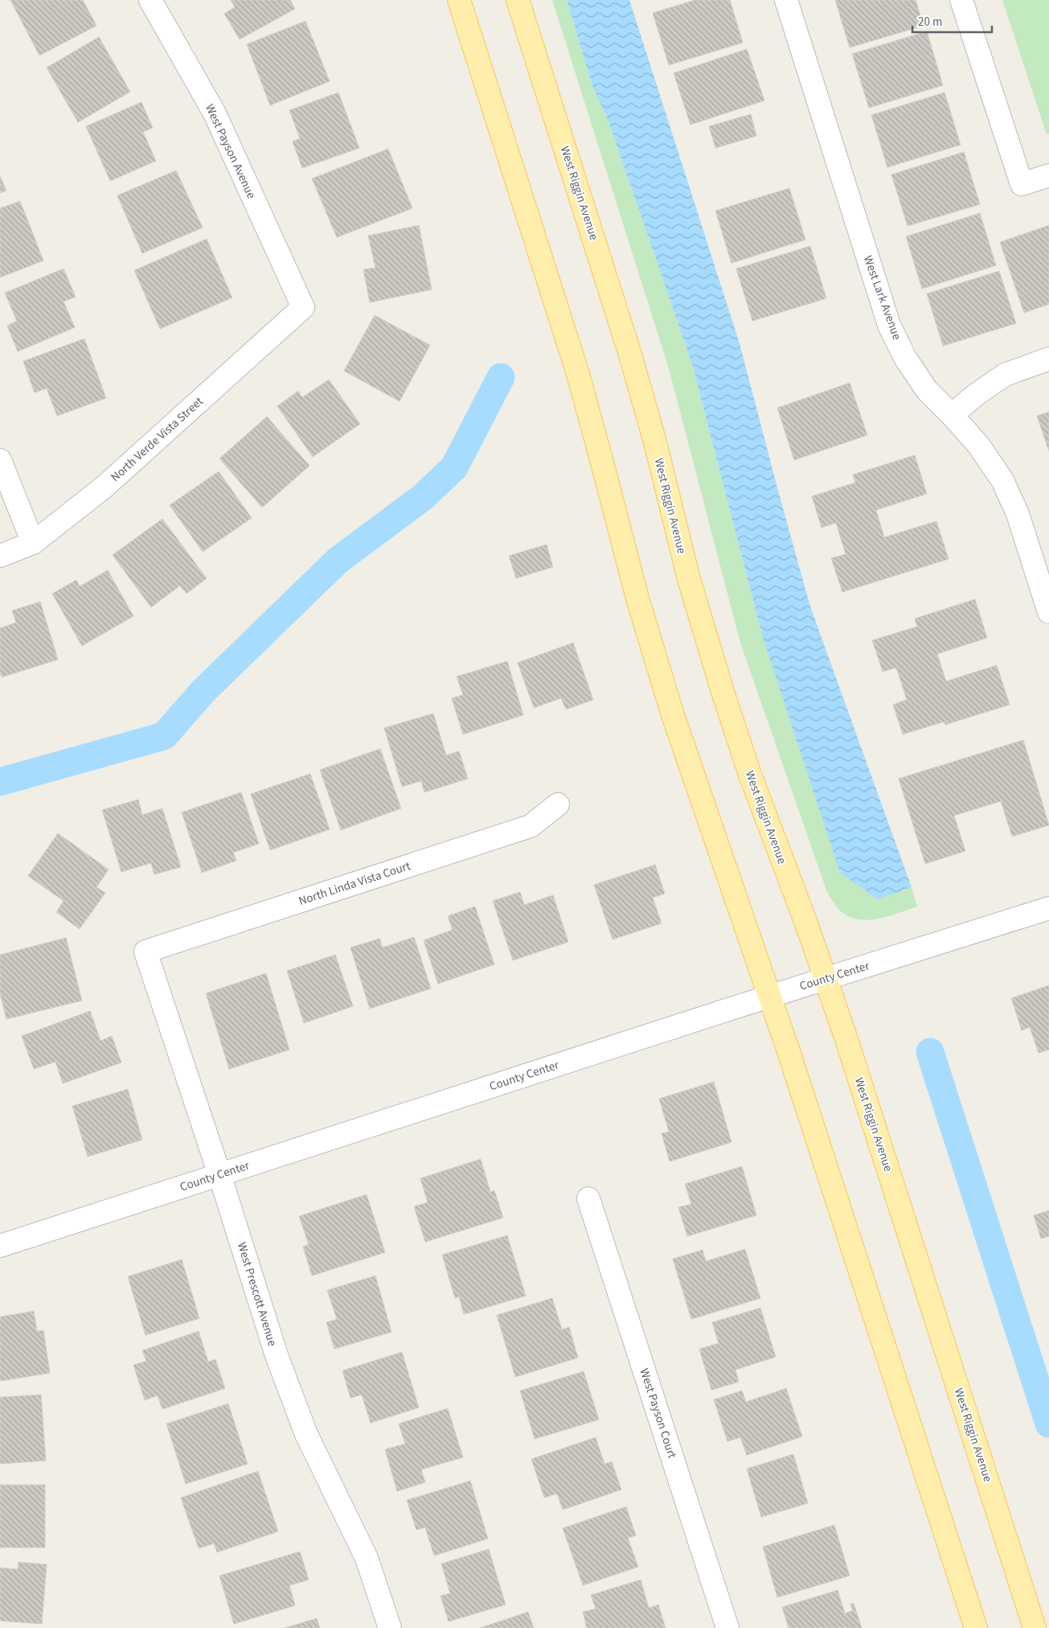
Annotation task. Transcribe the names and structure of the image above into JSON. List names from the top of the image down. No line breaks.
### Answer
{"streets":{"main road":["West Riggin Avenue"],"street":["West Payson Avenue","West Lark Avenue","North Verde Vista Street","North Linda Vista Court","County Center","West Prescott Avenue","West Payson Court"]},"crossings":[["West Payson Avenue","North Verde Vista Street"],["West Riggin Avenue","County Center"],["North Linda Vista Court","West Prescott Avenue"],["County Center","West Prescott Avenue"]],"scale_bar":"20 m"}
